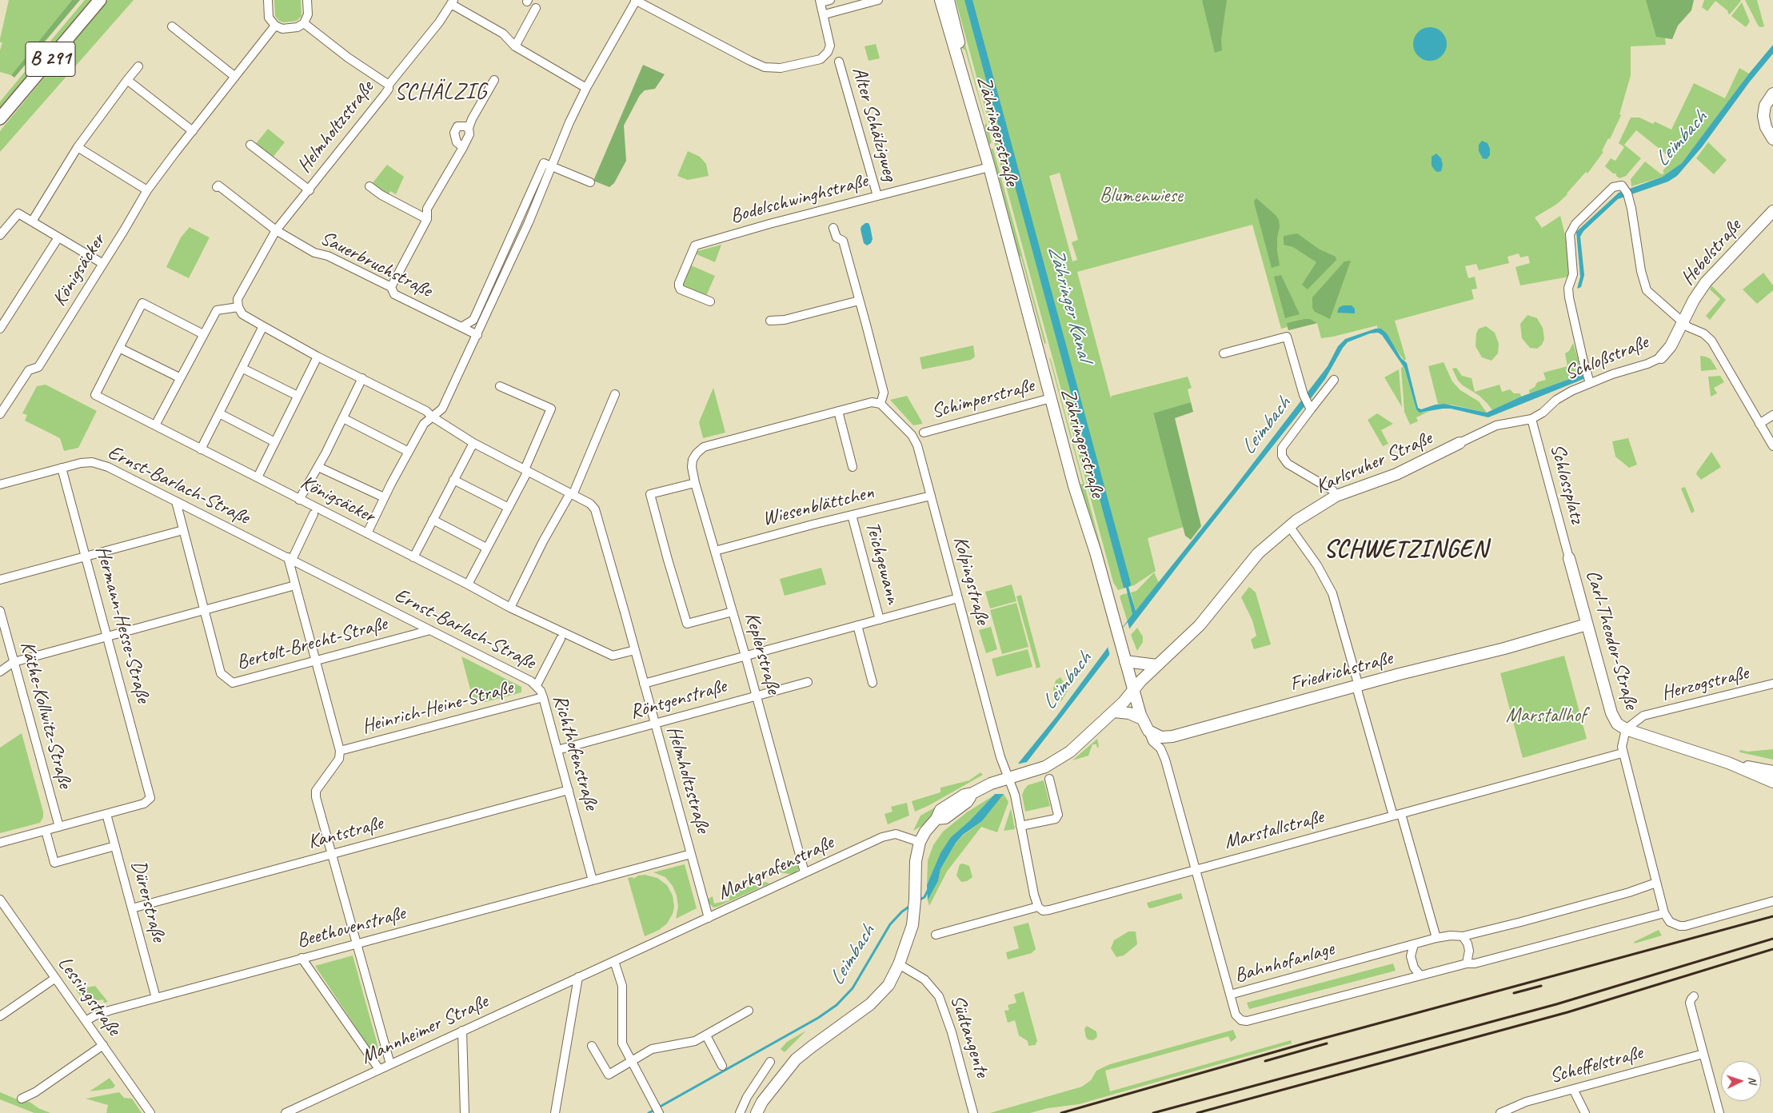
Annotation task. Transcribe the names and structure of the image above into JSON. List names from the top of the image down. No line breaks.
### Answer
{"streets":{"main road":["B 291"],"street":["Alter Schälzigweg","Helmholtzstraße","Zähringerstraße","Bodelschwinghstraße","Hebelstraße","Sauerbruchstraße","Königsäcker","Schloßstraße","Schimperstraße","Karlsruher Straße","Schlossplatz","Ernst-Barlach-Straße","Wiesenblättchen","Teichgewann","Kolpingstraße","Hermann-Hesse-Straße","Carl-Theodor-Straße","Bertolt-Brecht-Straße","Keplerstraße","Friedrichstraße","Herzogstraße","Röntgenstraße","Heinrich-Heine-Straße","Käthe-Kollwitz-Straße","Richthofenstraße","Marstallstraße","Kantstraße","Markgrafenstraße","Dürerstraße","Beethovenstraße","Bahnhofanlage","Lessingstraße","Mannheimer Straße","Südtangente","Scheffelstraße"]},"crossings":[["Alter Schälzigweg","Bodelschwinghstraße"],["Helmholtzstraße","Sauerbruchstraße"],["Helmholtzstraße","Königsäcker"],["Helmholtzstraße","Teichgewann"],["Helmholtzstraße","Röntgenstraße"],["Helmholtzstraße","Markgrafenstraße"],["Helmholtzstraße","Beethovenstraße"],["Zähringerstraße","Bodelschwinghstraße"],["Zähringerstraße","Schimperstraße"],["Zähringerstraße","Karlsruher Straße"],["Hebelstraße","Schloßstraße"],["Schloßstraße","Karlsruher Straße"],["Schloßstraße","Schlossplatz"],["Karlsruher Straße","Schlossplatz"],["Schlossplatz","Carl-Theodor-Straße"],["Ernst-Barlach-Straße","Hermann-Hesse-Straße"],["Ernst-Barlach-Straße","Bertolt-Brecht-Straße"],["Ernst-Barlach-Straße","Richthofenstraße"],["Wiesenblättchen","Teichgewann"],["Wiesenblättchen","Kolpingstraße"],["Wiesenblättchen","Keplerstraße"],["Teichgewann","Kolpingstraße"],["Teichgewann","Keplerstraße"],["Kolpingstraße","Marstallstraße"],["Hermann-Hesse-Straße","Dürerstraße"],["Carl-Theodor-Straße","Friedrichstraße"],["Carl-Theodor-Straße","Herzogstraße"],["Carl-Theodor-Straße","Marstallstraße"],["Carl-Theodor-Straße","Bahnhofanlage"],["Keplerstraße","Röntgenstraße"],["Keplerstraße","Markgrafenstraße"],["Röntgenstraße","Richthofenstraße"],["Heinrich-Heine-Straße","Richthofenstraße"],["Richthofenstraße","Kantstraße"],["Richthofenstraße","Beethovenstraße"],["Kantstraße","Dürerstraße"],["Markgrafenstraße","Mannheimer Straße"],["Dürerstraße","Beethovenstraße"],["Beethovenstraße","Lessingstraße"]],"districts":["SCHÄLZIG","SCHWETZINGEN"],"water":["Leimbach","Zähringer Kanal"],"parks":["Blumenwiese","Marstallhof"],"north":"right"}
